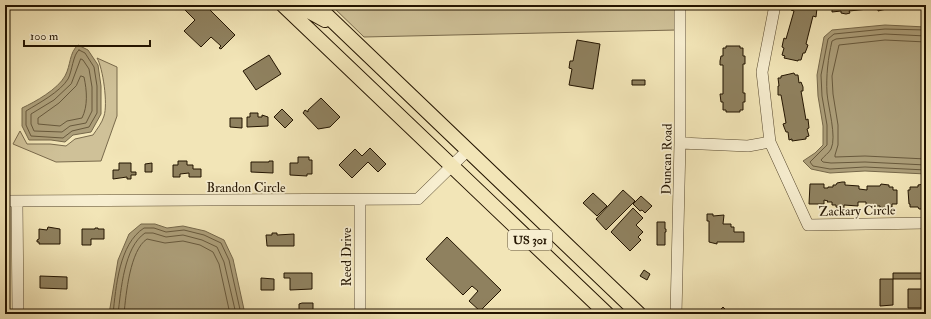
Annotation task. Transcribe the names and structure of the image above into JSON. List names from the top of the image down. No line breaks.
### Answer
{"streets":{"main road":["US 301"],"street":["Duncan Road","Brandon Circle","Zackary Circle","Reed Drive"]},"crossings":[["Brandon Circle","US 301"],["Brandon Circle","Reed Drive"]],"scale_bar":"100 m"}
